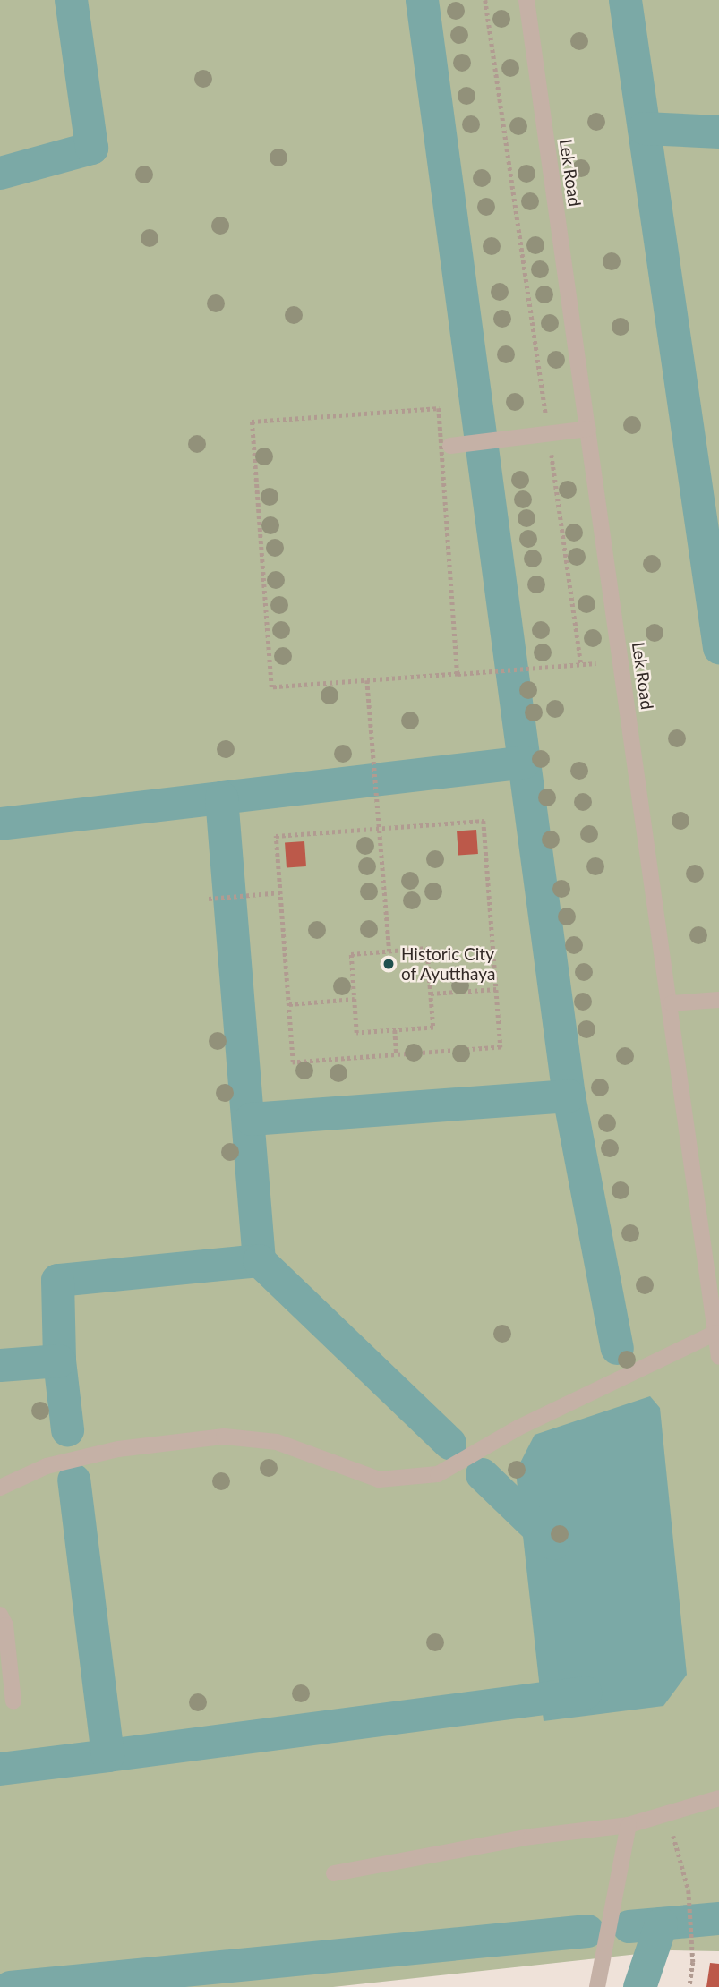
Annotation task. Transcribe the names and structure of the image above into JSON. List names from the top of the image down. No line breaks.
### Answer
{"streets":{"street":["Lek Road"]},"places":["Historic City of Ayutthaya"]}
